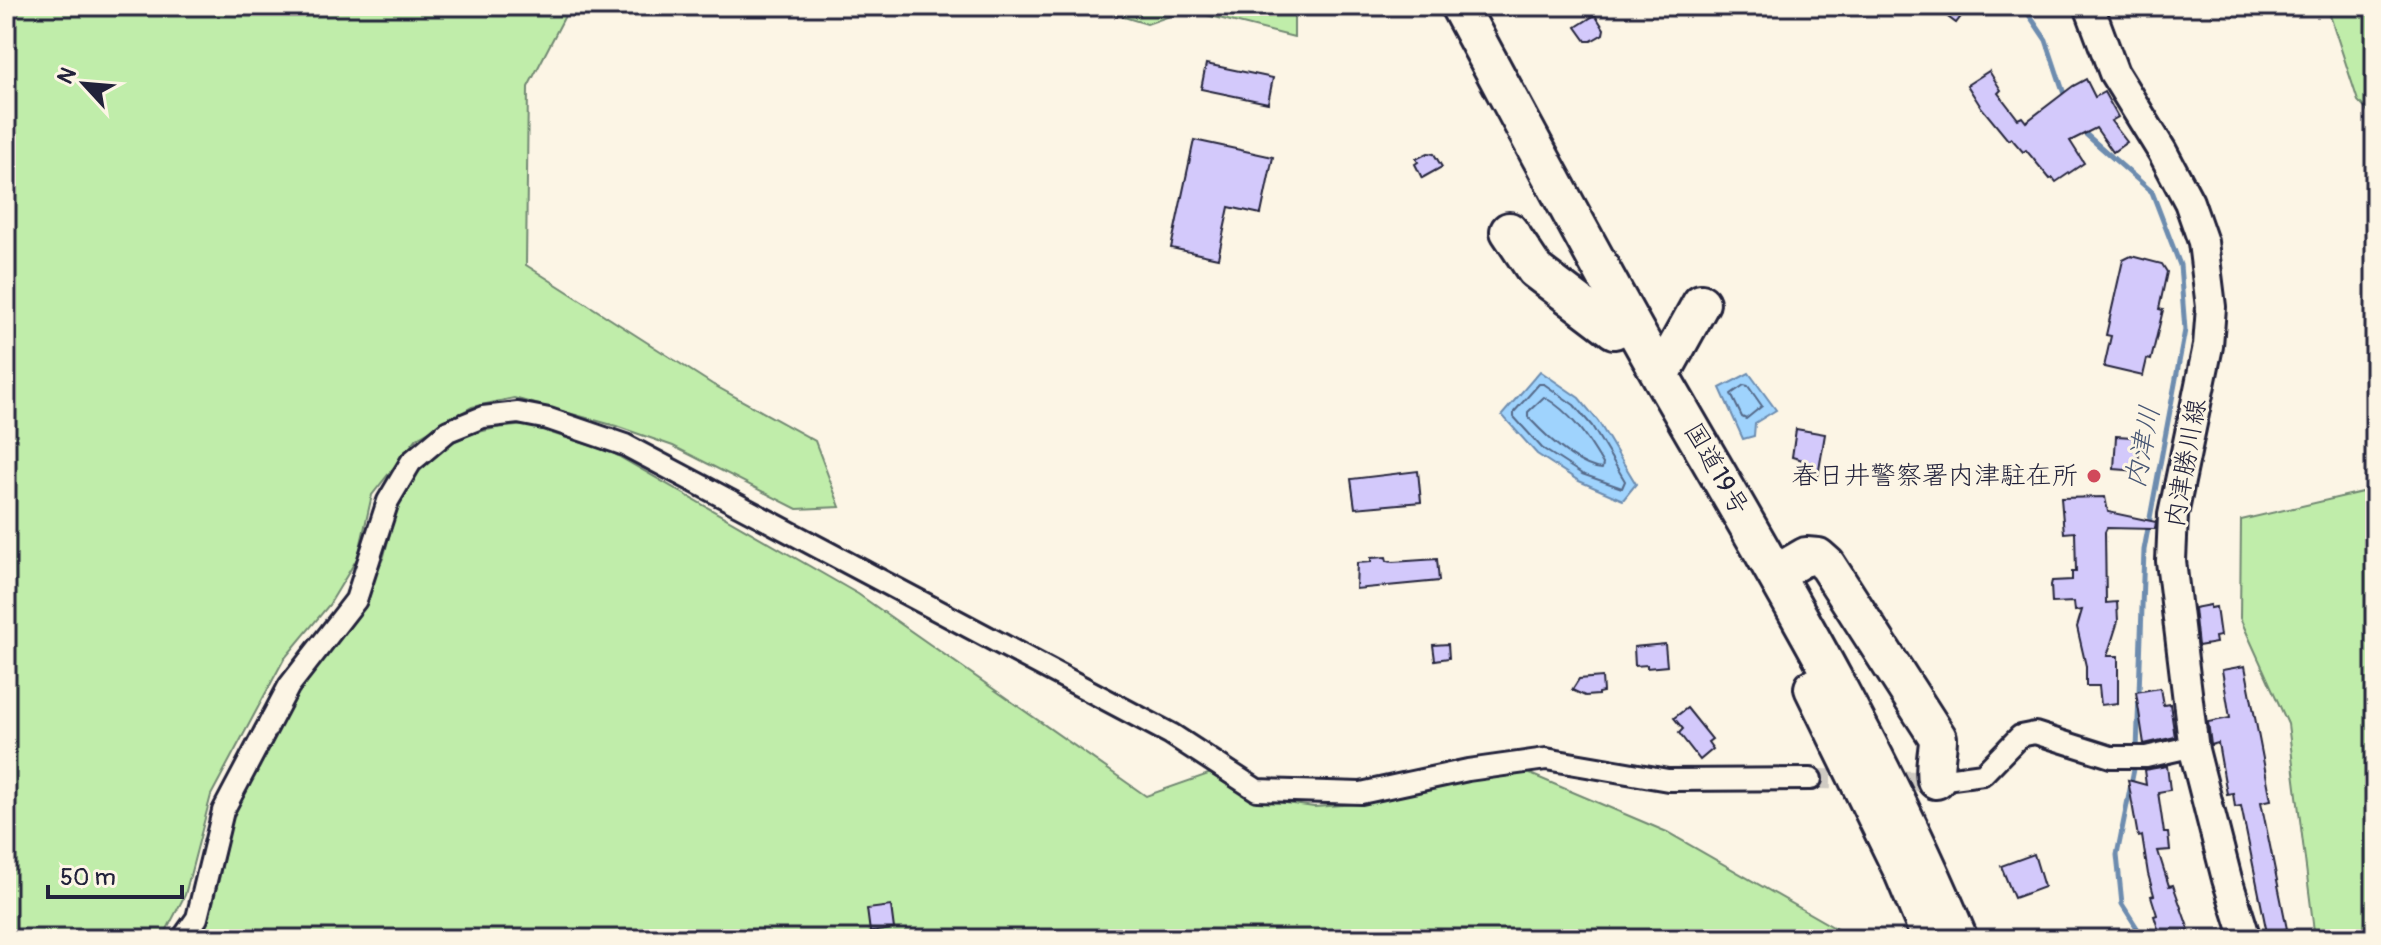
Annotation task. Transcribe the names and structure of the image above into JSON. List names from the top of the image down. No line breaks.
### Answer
{"streets":{"highway":["国道19号"],"main road":["内津勝川線"]},"water":["内津川"],"places":["春日井警察署内津駐在所"],"scale_bar":"50 m","north":"top left"}
